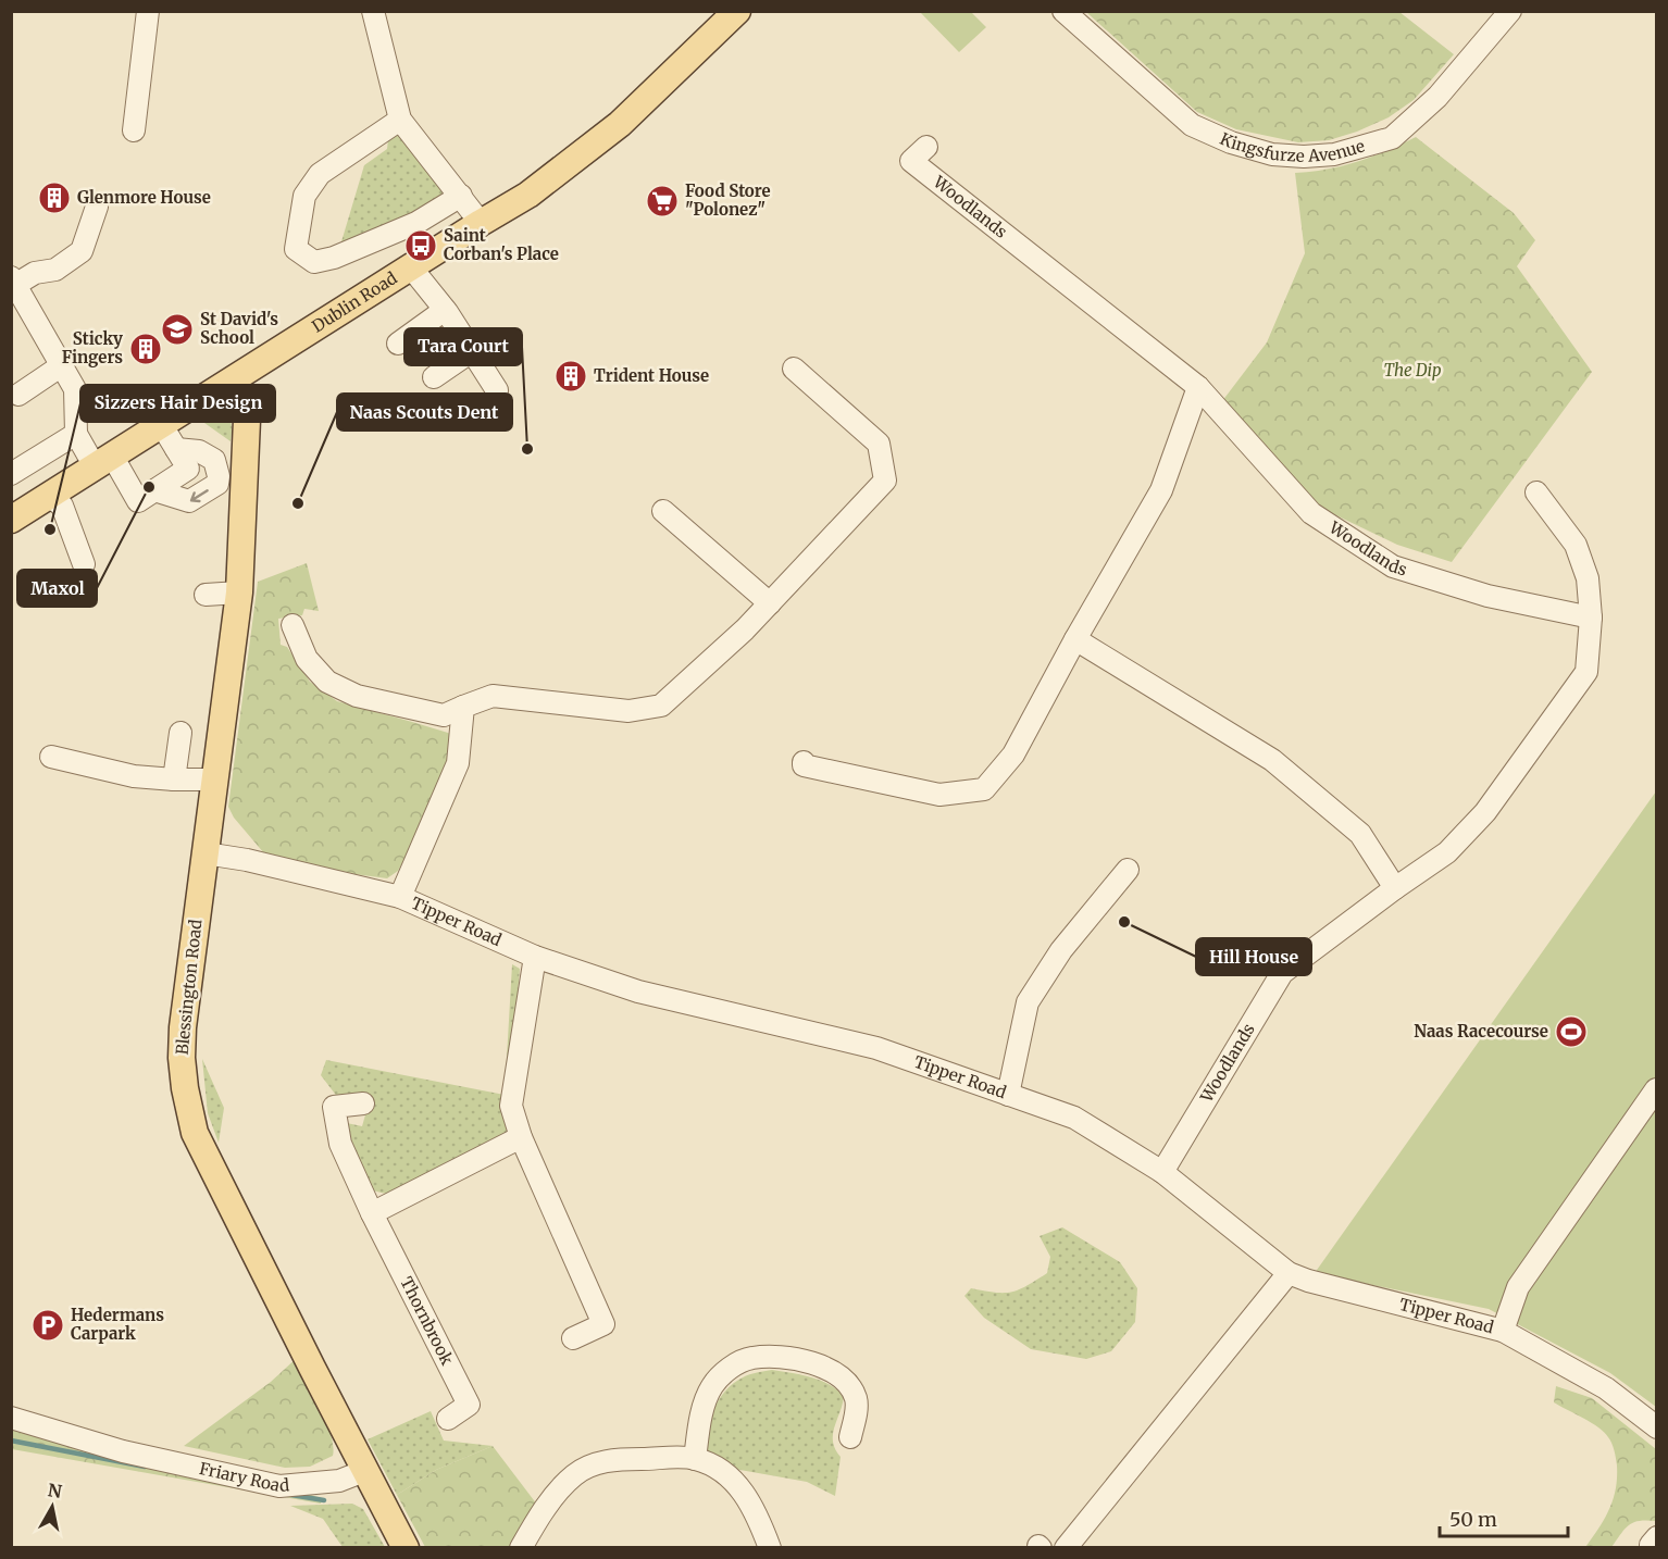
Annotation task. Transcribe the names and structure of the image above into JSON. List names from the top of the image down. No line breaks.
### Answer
{"streets":{"main road":["Dublin Road","Blessington Road"],"street":["Kingsfurze Avenue","Woodlands","Tipper Road","Thornbrook","Friary Road"]},"crossings":[["Woodlands","Tipper Road"],["Dublin Road","Blessington Road"],["Tipper Road","Blessington Road"],["Blessington Road","Friary Road"]],"parks":["The Dip"],"places":{"building":["Glenmore House","Sticky Fingers","Trident House"],"supermarket":["Food Store \"Polonez\""],"bus stop":["Saint Corban's Place"],"school or university":["St David's School"],"other":["Tara Court","Maxol","Naas Scouts Dent","Sizzers Hair Design","Hill House"],"sports":["Naas Racecourse"],"parking":["Hedermans Carpark"]},"scale_bar":"50 m","north":"top"}
